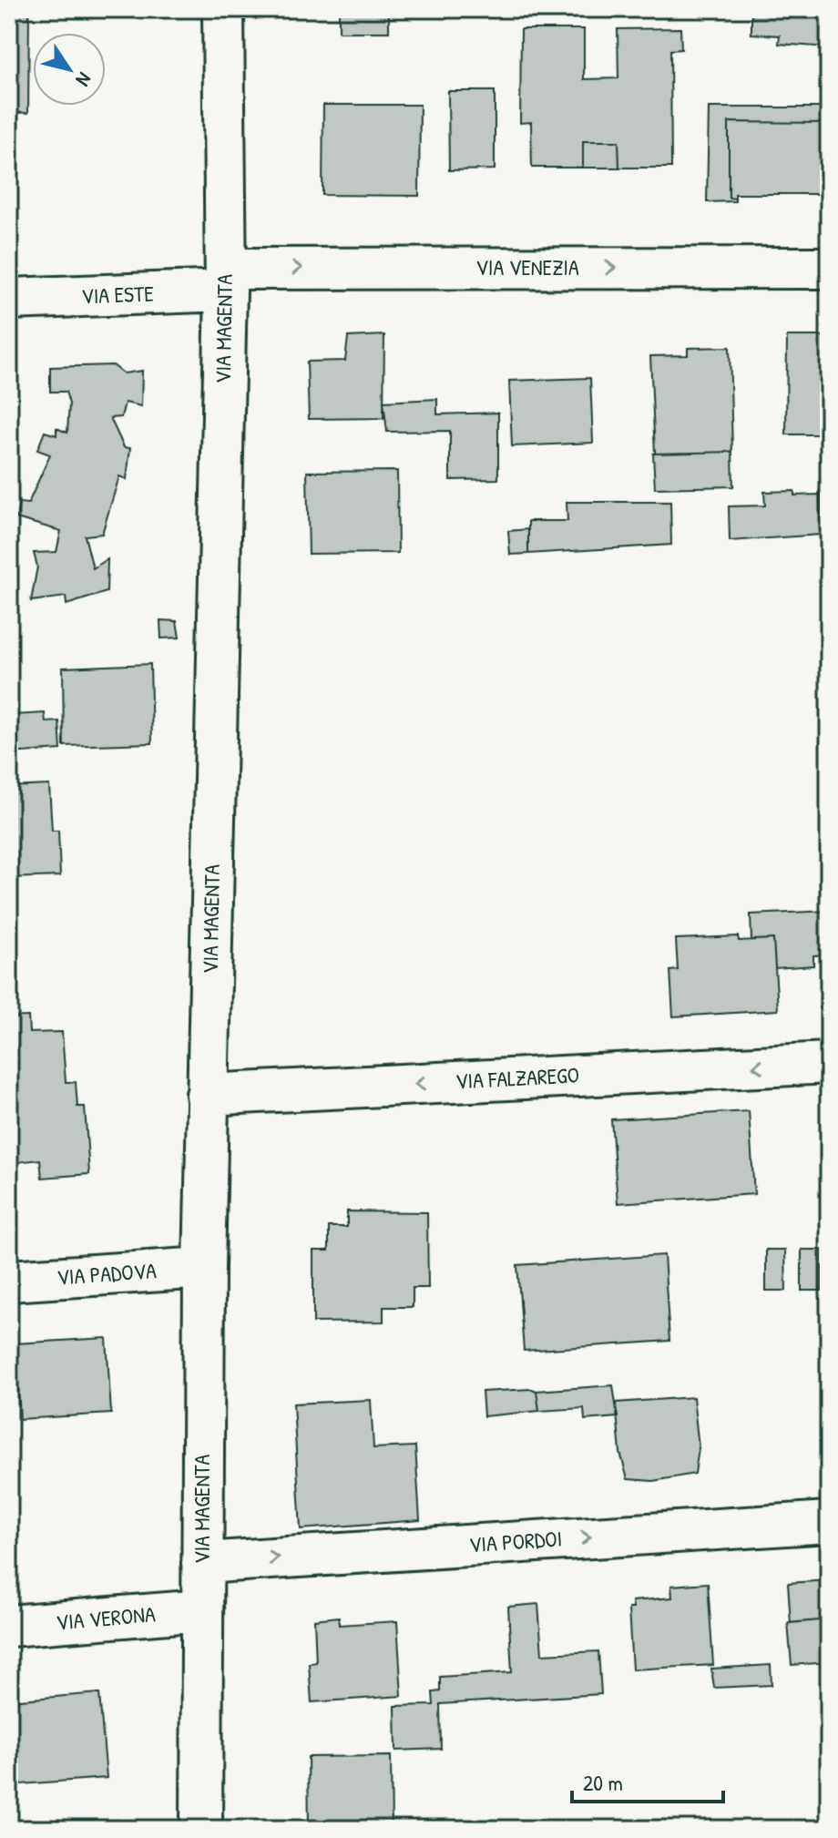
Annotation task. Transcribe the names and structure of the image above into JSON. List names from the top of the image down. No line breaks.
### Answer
{"streets":{"street":["VIA VENEZIA","VIA ESTE","VIA MAGENTA","VIA FALZAREGO","VIA PADOVA","VIA PORDOI","VIA VERONA"]},"crossings":[["VIA VENEZIA","VIA ESTE"],["VIA VENEZIA","VIA MAGENTA"],["VIA ESTE","VIA MAGENTA"],["VIA MAGENTA","VIA FALZAREGO"],["VIA MAGENTA","VIA PADOVA"],["VIA MAGENTA","VIA PORDOI"],["VIA MAGENTA","VIA VERONA"]],"one_way":["VIA VENEZIA","VIA FALZAREGO","VIA PORDOI"],"scale_bar":"20 m","north":"bottom right"}
